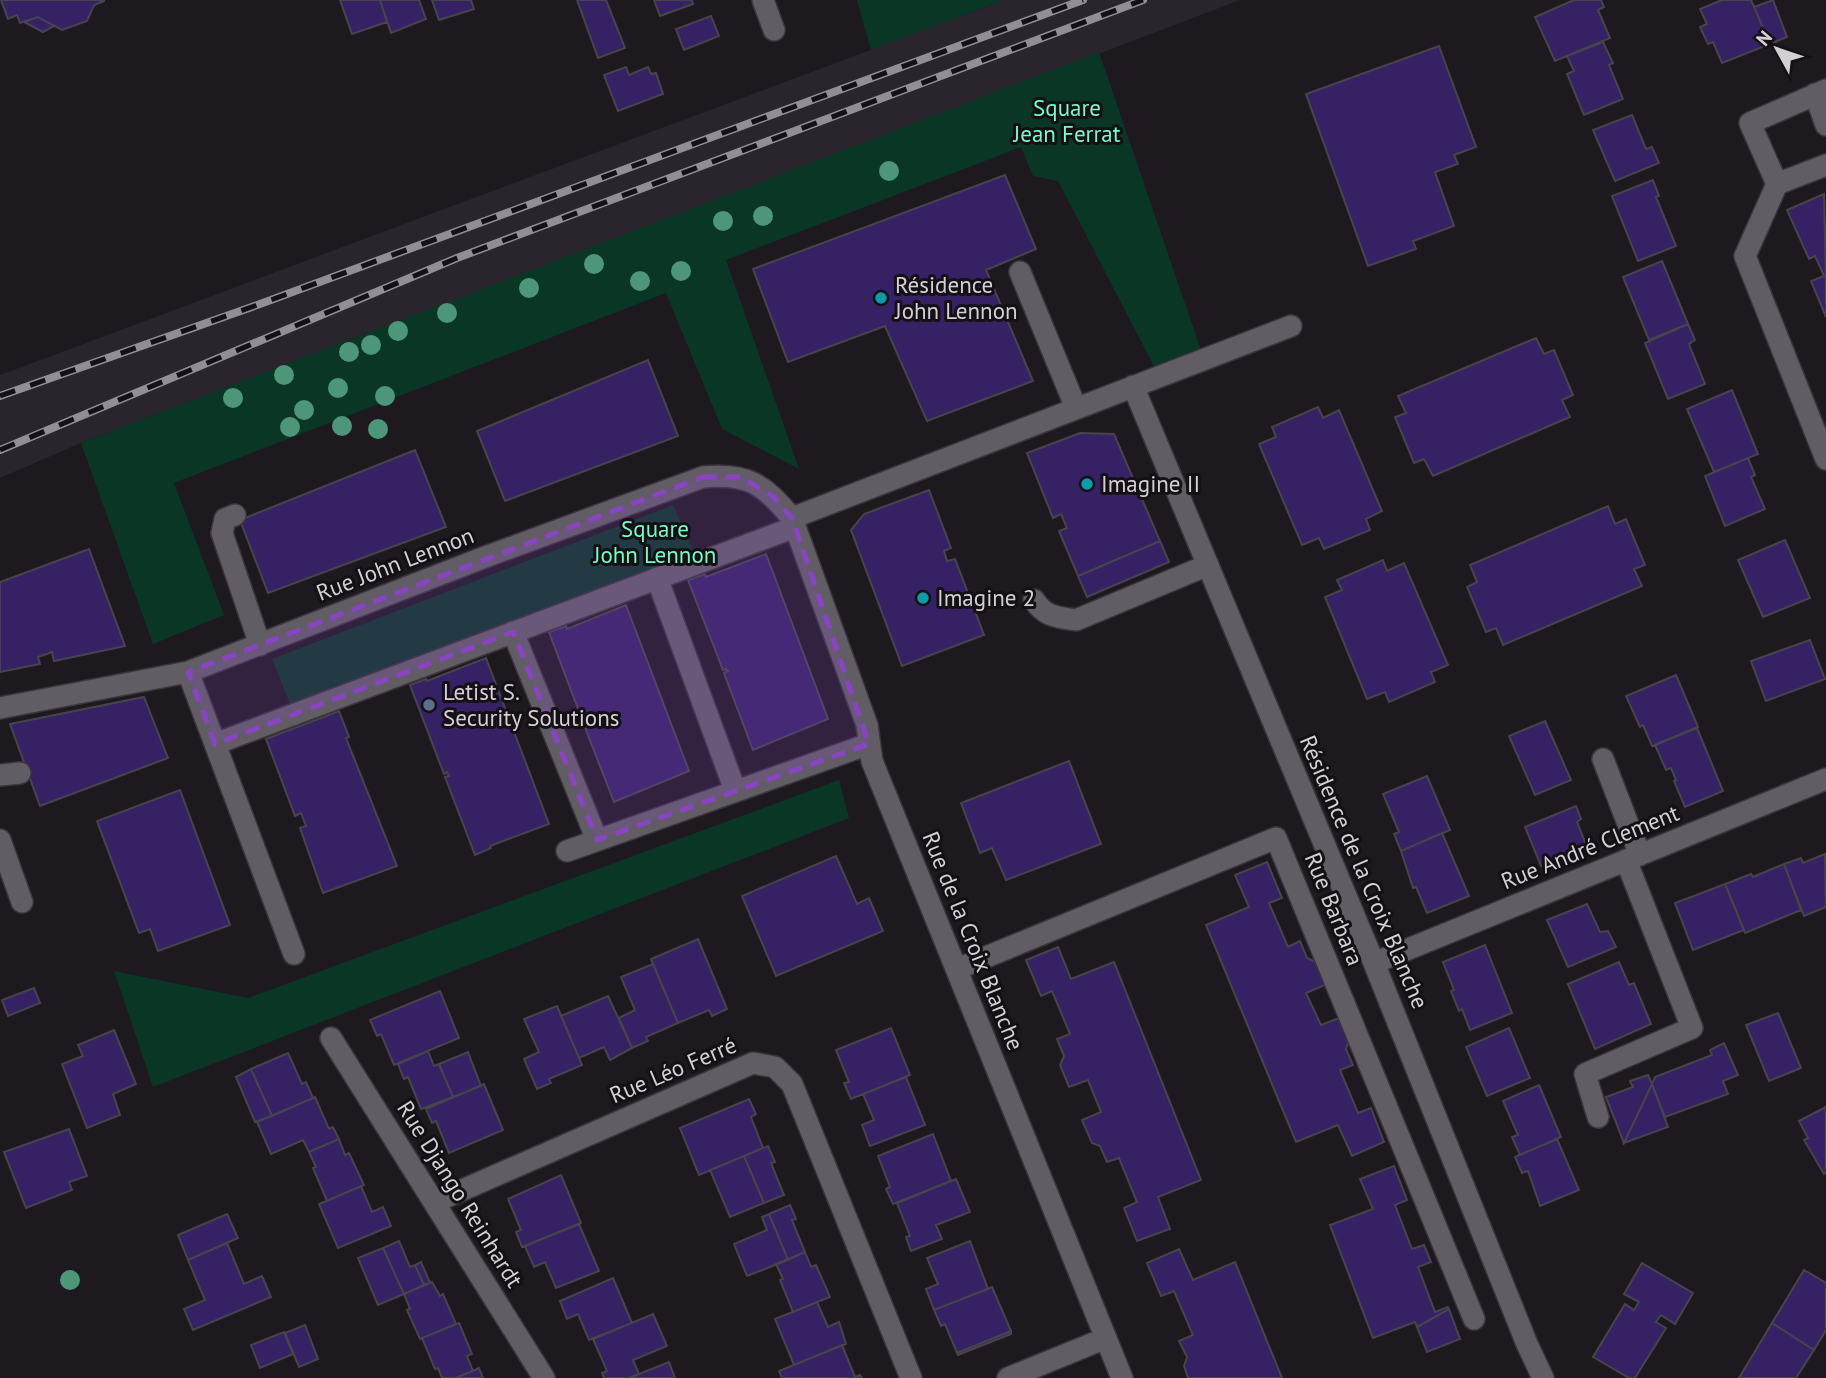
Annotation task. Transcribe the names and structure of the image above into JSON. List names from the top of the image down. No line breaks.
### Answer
{"streets":{"street":["Rue John Lennon","Rue André Clement","Résidence de la Croix Blanche","Rue Barbara","Rue de la Croix Blanche","Rue Léo Ferré","Rue Django Reinhardt"]},"crossings":[["Rue John Lennon","Rue de la Croix Blanche"],["Rue André Clement","Résidence de la Croix Blanche"],["Rue Barbara","Rue de la Croix Blanche"],["Rue Léo Ferré","Rue Django Reinhardt"]],"parks":["Square Jean Ferrat","Square John Lennon"],"places":["Résidence John Lennon","Imagine II","Imagine 2","Letist S. Security Solutions"],"north":"top left"}
